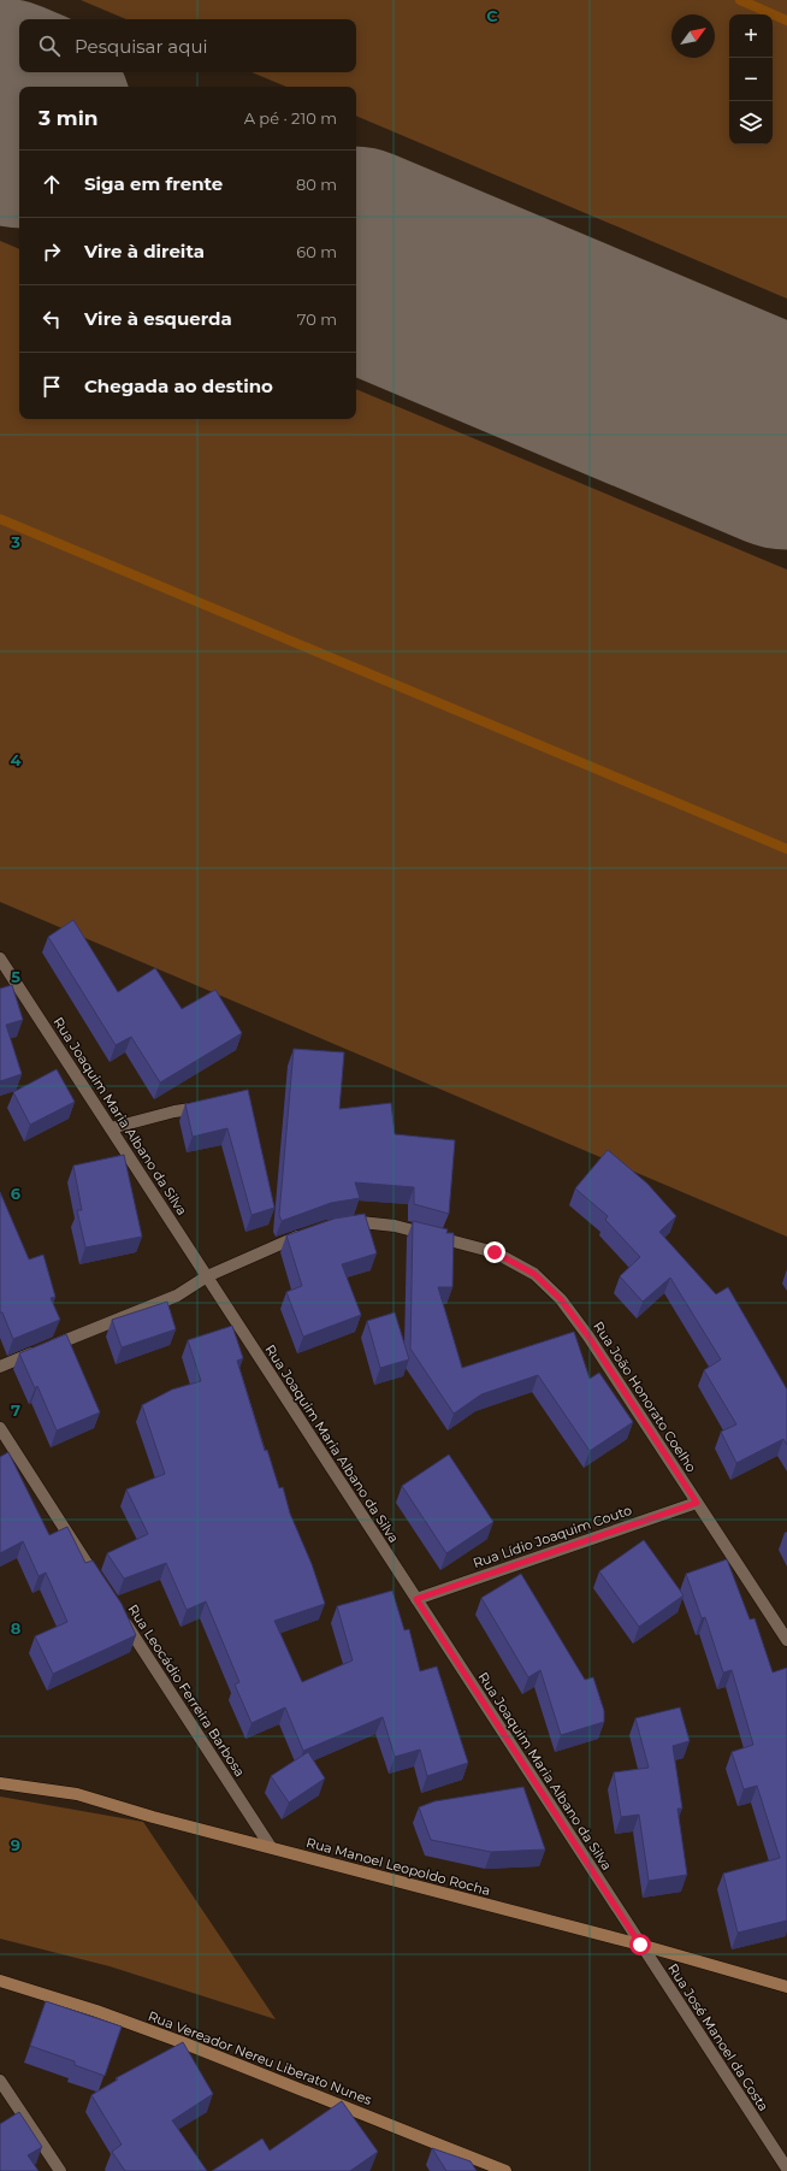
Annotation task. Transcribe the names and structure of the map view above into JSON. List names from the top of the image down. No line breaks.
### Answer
{"streets":{"main road":["Rua Manoel Leopoldo Rocha","Rua Vereador Nereu Liberato Nunes"],"street":["Rua Joaquim Maria Albano da Silva","Rua João Honorato Coelho","Rua Lídio Joaquim Couto","Rua Leocádio Ferreira Barbosa","Rua José Manoel da Costa"]},"crossings":[["Rua Joaquim Maria Albano da Silva","Rua Lídio Joaquim Couto"],["Rua Joaquim Maria Albano da Silva","Rua Manoel Leopoldo Rocha"],["Rua Joaquim Maria Albano da Silva","Rua José Manoel da Costa"],["Rua João Honorato Coelho","Rua Lídio Joaquim Couto"],["Rua Leocádio Ferreira Barbosa","Rua Manoel Leopoldo Rocha"],["Rua Manoel Leopoldo Rocha","Rua José Manoel da Costa"]],"north":"top right","page":{"map_buttons":["+","−"],"search":"Pesquisar aqui","heading":["3 min","A pé · 210 m"],"list":[["Siga em frente","80 m"],["Vire à direita","60 m"],["Vire à esquerda","70 m"],"Chegada ao destino"]},"grid":{"columns":["C"],"rows":["3","4","5","6","7","8","9"]}}
